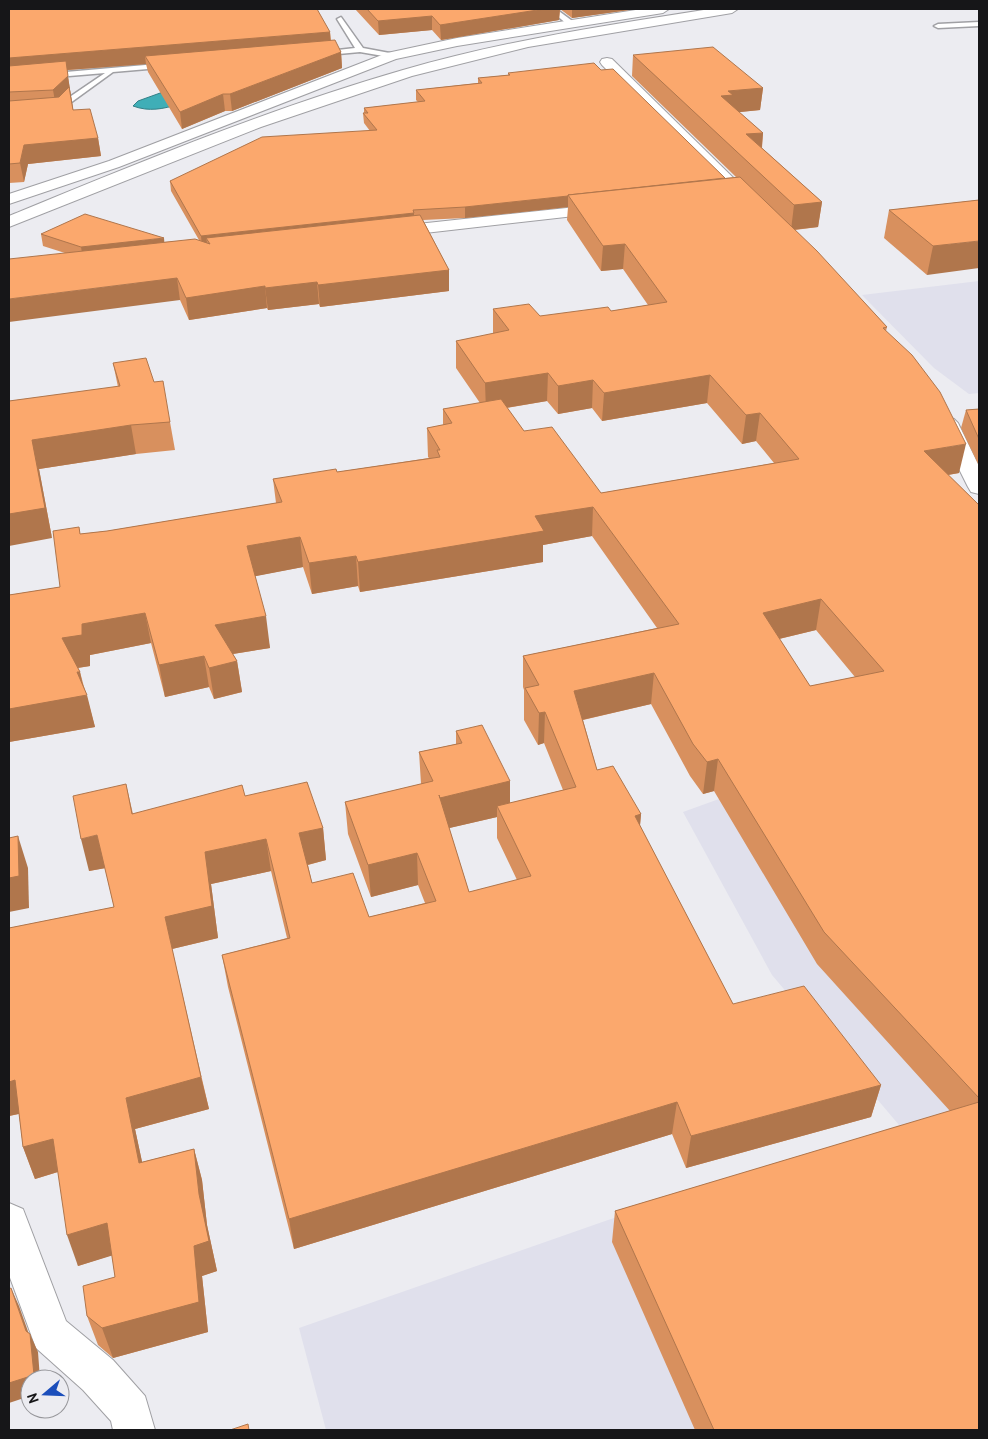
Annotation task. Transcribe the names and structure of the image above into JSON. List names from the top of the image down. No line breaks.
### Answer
{"north":"left"}
